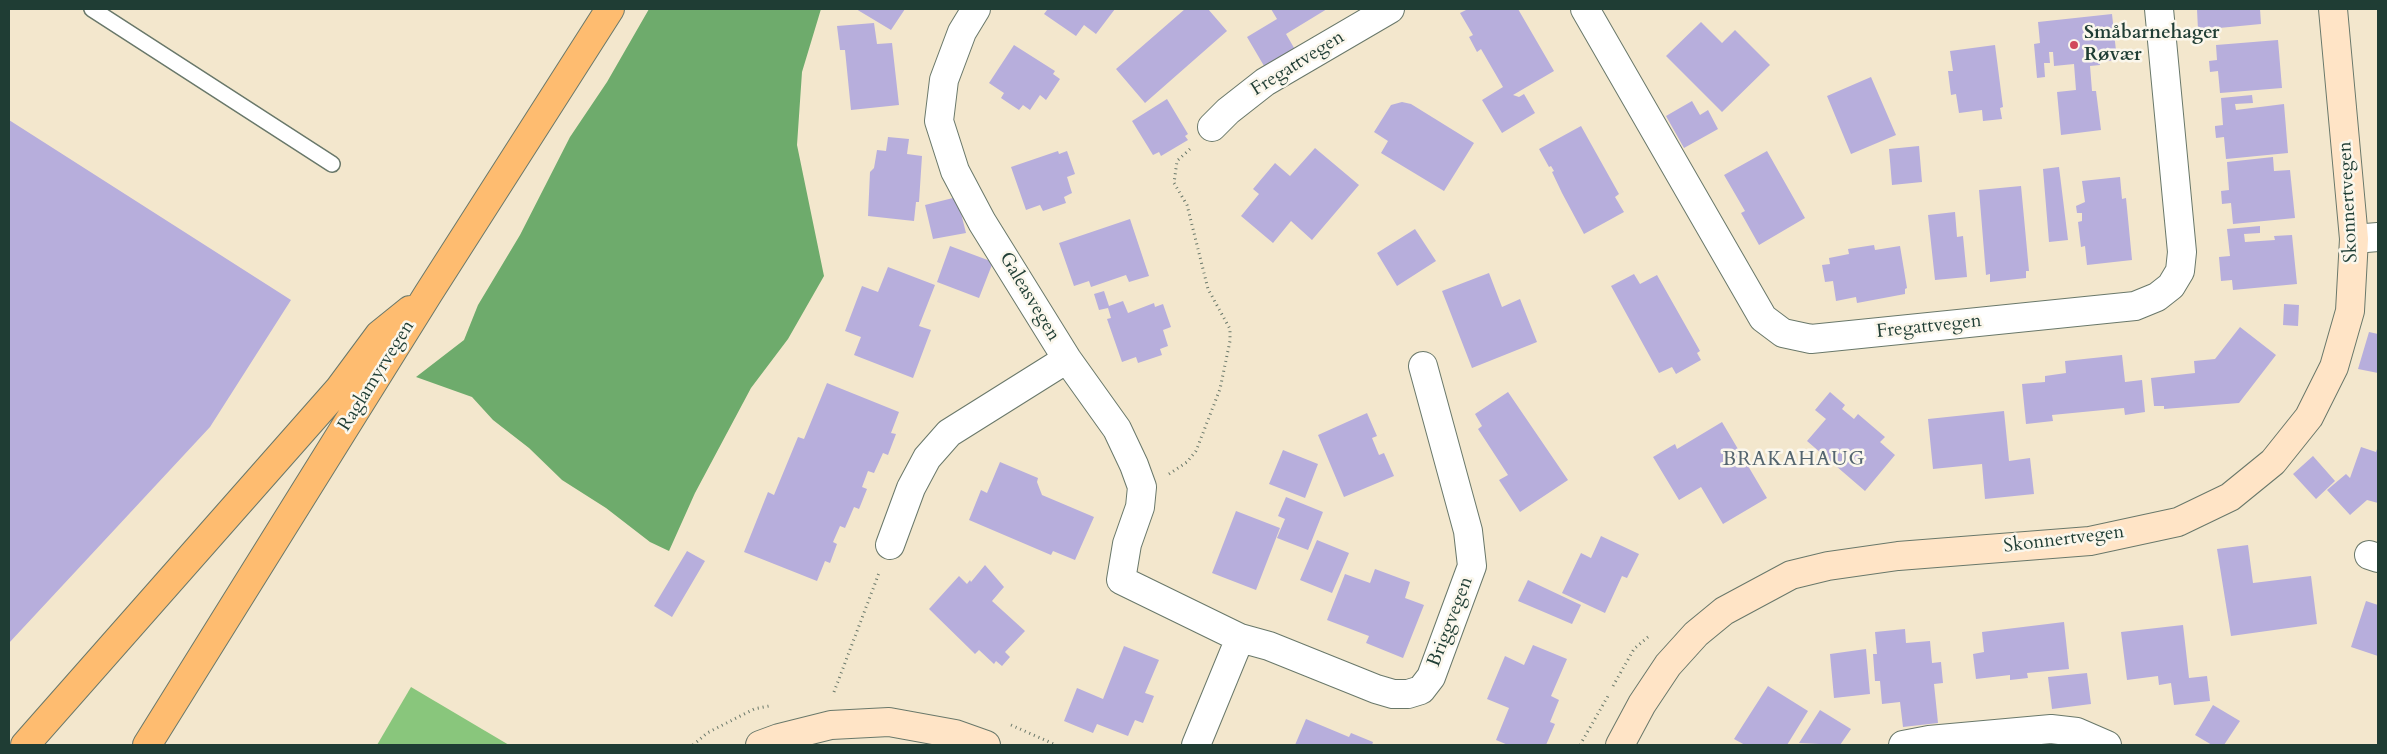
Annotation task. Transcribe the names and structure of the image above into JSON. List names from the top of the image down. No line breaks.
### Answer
{"streets":{"highway":["Raglamyrvegen"],"street":["Fregattvegen","Skonnertvegen","Galeasvegen","Briggvegen"]},"crossings":[["Galeasvegen","Briggvegen"]],"districts":["BRAKAHAUG"],"places":["Småbarnehager Røvær"]}
